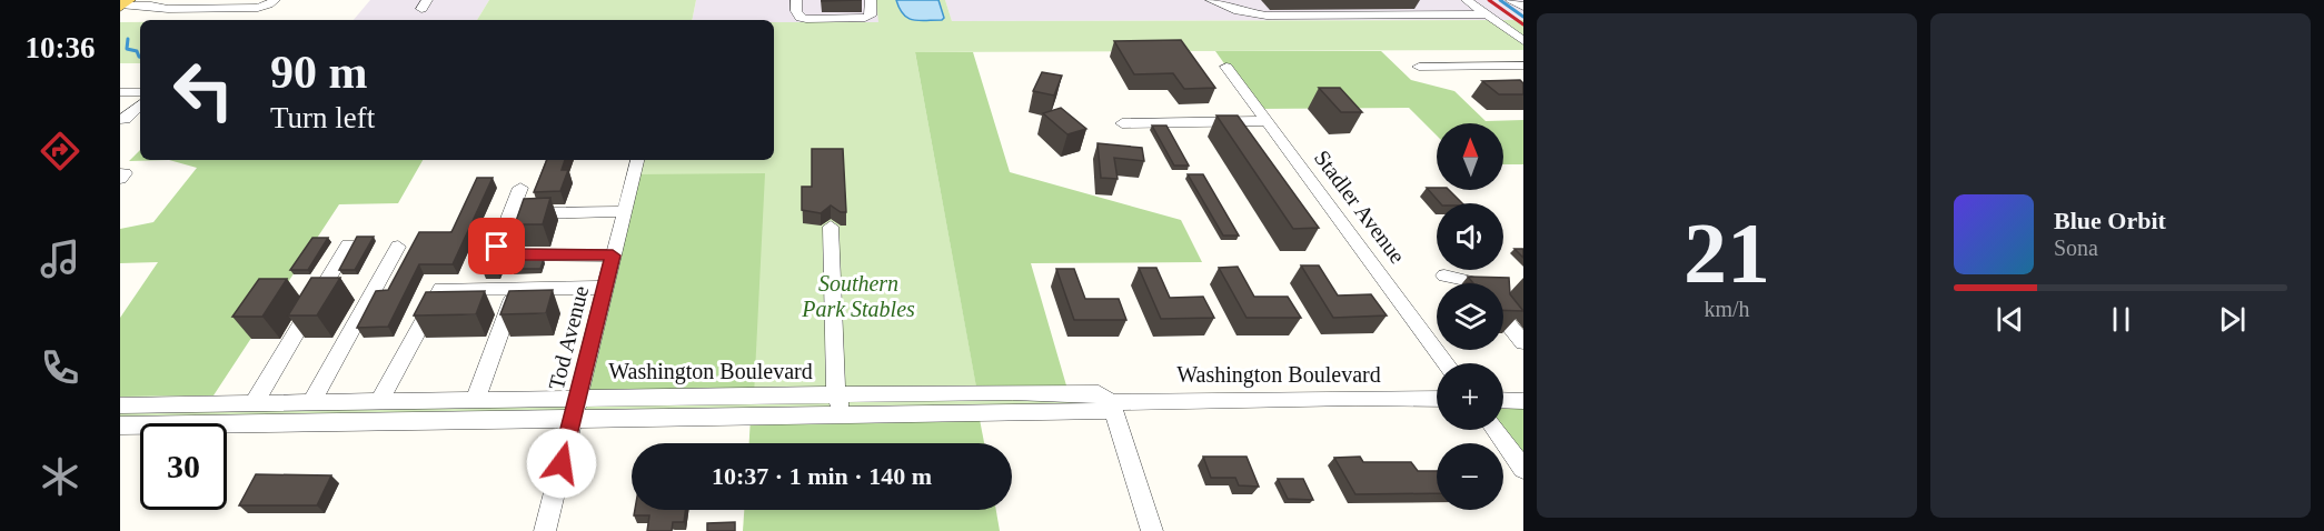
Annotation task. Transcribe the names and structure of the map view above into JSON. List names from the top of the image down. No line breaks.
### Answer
{"streets":{"street":["Stadler Avenue","Tod Avenue","Washington Boulevard"]},"crossings":[["Tod Avenue","Washington Boulevard"]],"parks":["Southern Park Stables"],"north":"top","page":{"tabs":"10:36","tile":["21","km/h"],"turn":["90 m","Turn left"],"map_buttons":["+","−"],"song":["Blue Orbit","Sona"],"limit":"30","trip":"10:37 · 1 min · 140 m"}}
